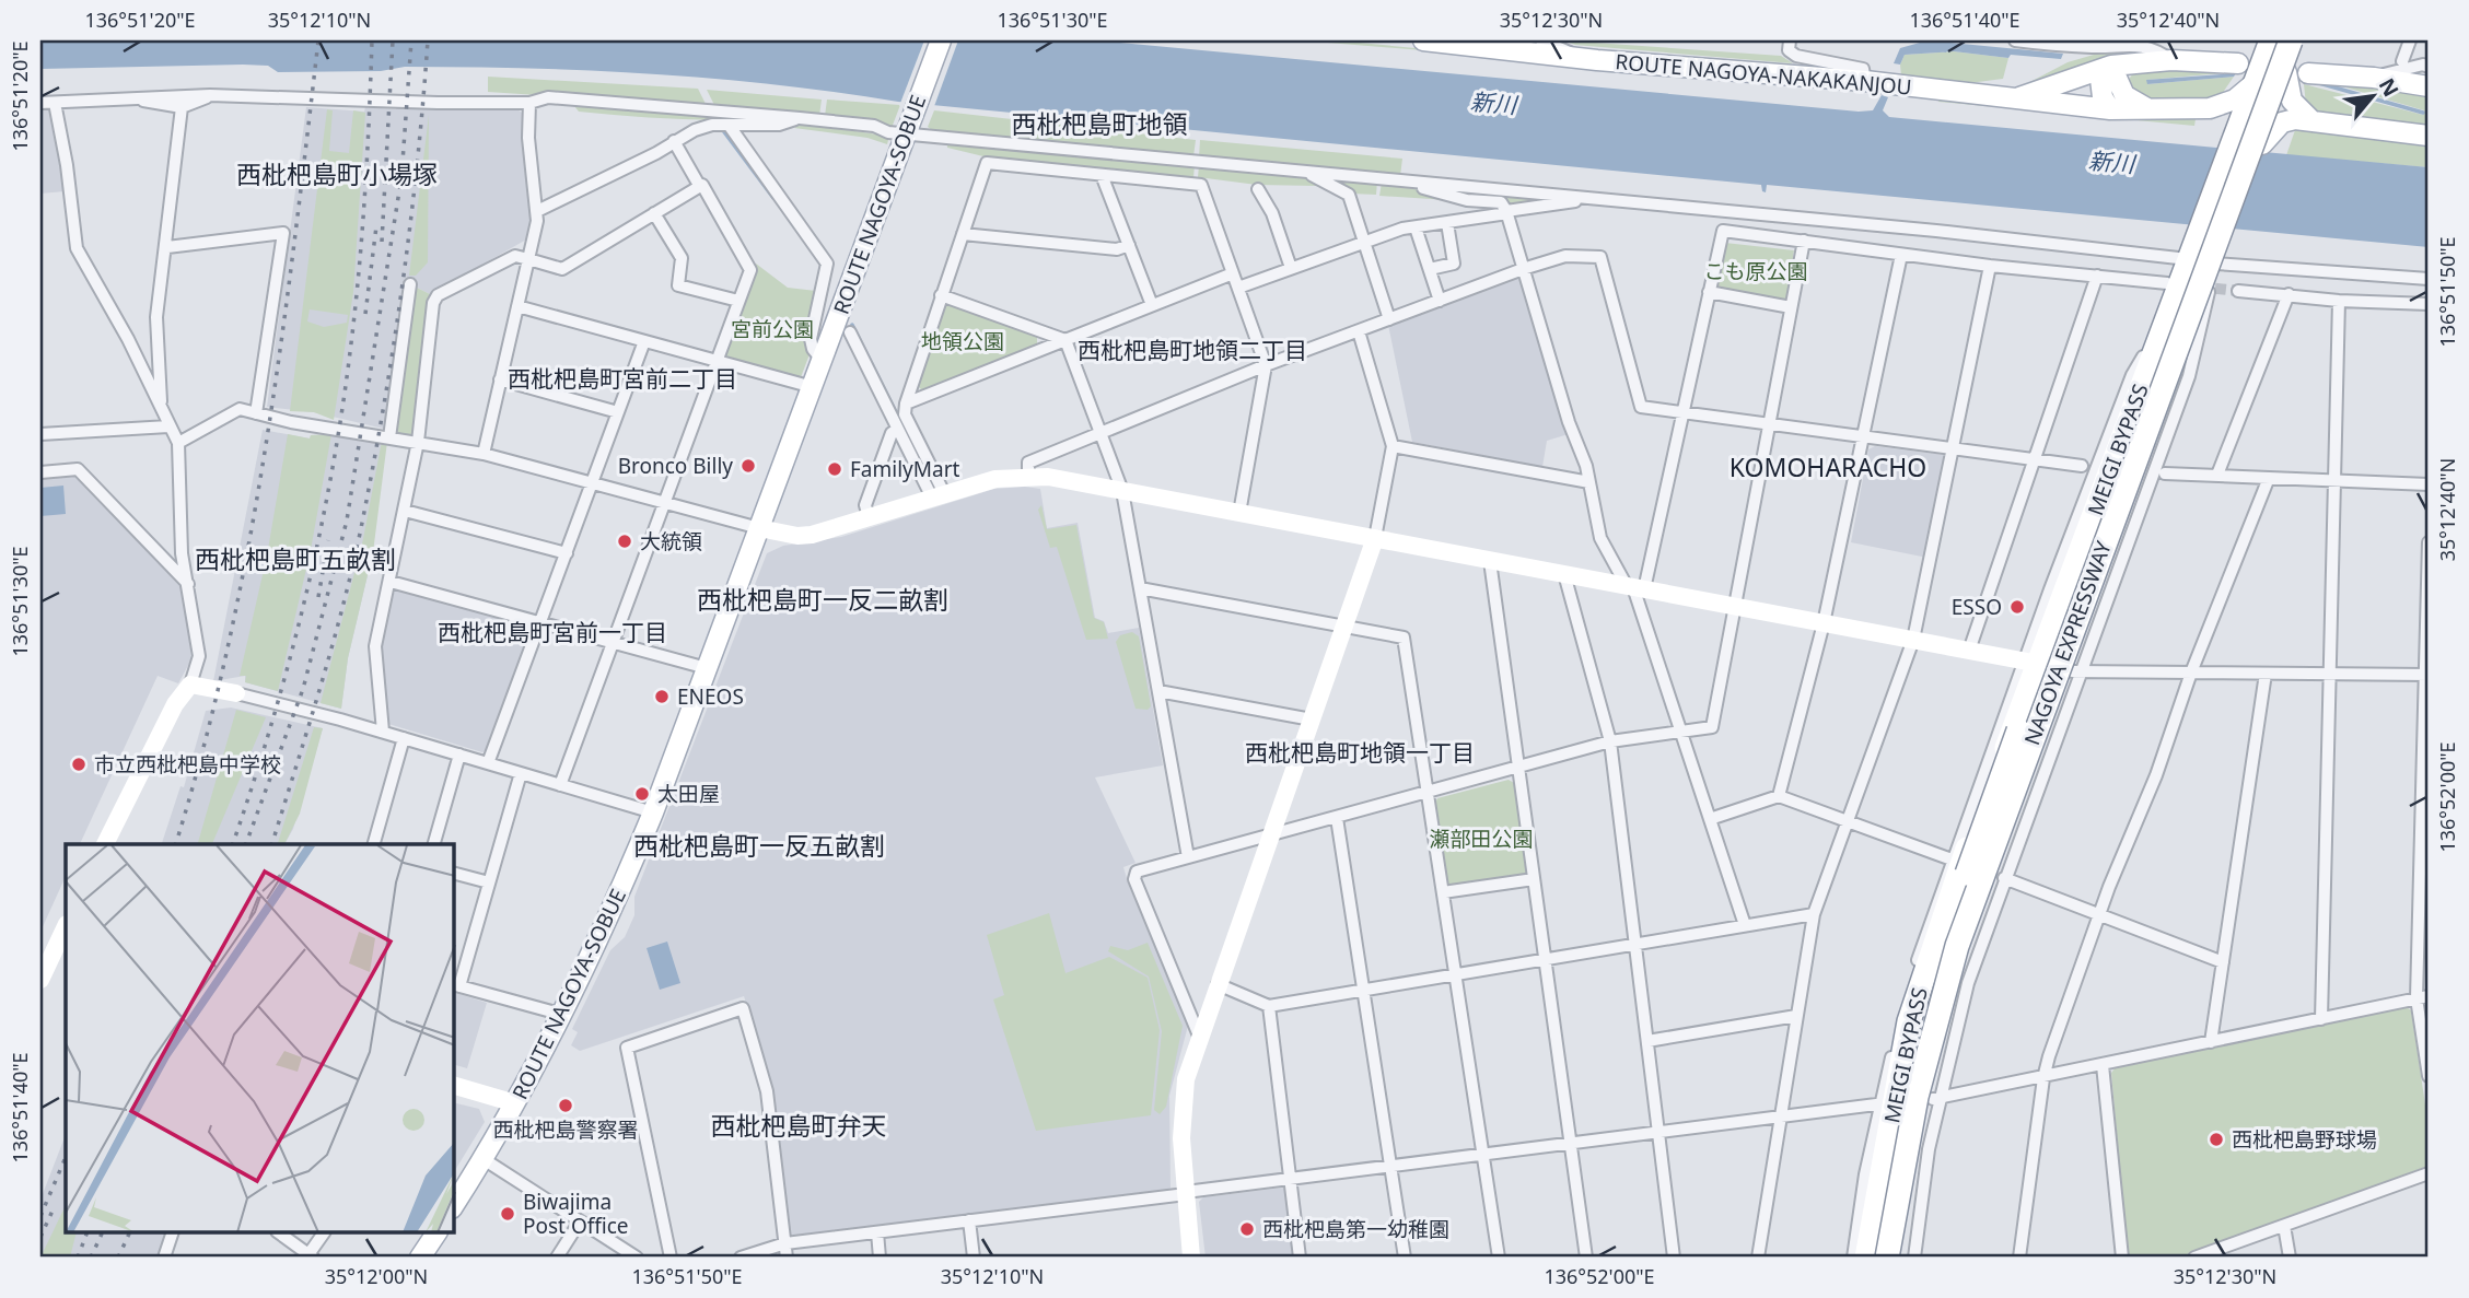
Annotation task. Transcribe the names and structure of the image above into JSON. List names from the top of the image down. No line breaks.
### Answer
{"streets":{"highway":["MEIGI BYPASS","NAGOYA EXPRESSWAY"],"main road":["ROUTE NAGOYA-NAKAKANJOU","ROUTE NAGOYA-SOBUE"]},"crossings":[["MEIGI BYPASS","NAGOYA EXPRESSWAY"]],"districts":["西枇杷島町地領","西枇杷島町小場塚","西枇杷島町地領二丁目","西枇杷島町宮前二丁目","KOMOHARACHO","西枇杷島町五畝割","西枇杷島町一反二畝割","西枇杷島町宮前一丁目","西枇杷島町地領一丁目","西枇杷島町一反五畝割","西枇杷島町弁天"],"water":["新川"],"parks":["こも原公園","宮前公園","地領公園","瀬部田公園"],"places":["Bronco Billy","FamilyMart","大統領","ESSO","ENEOS","市立西枇杷島中学校","太田屋","西枇杷島警察署","西枇杷島野球場","Biwajima Post Office","西枇杷島第一幼稚園"],"north":"top right","coordinates":["136°51'20\"E","35°12'10\"N","136°51'30\"E","35°12'30\"N","136°51'40\"E","35°12'40\"N","136°51'50\"E","136°52'00\"E","35°12'00\"N"]}
